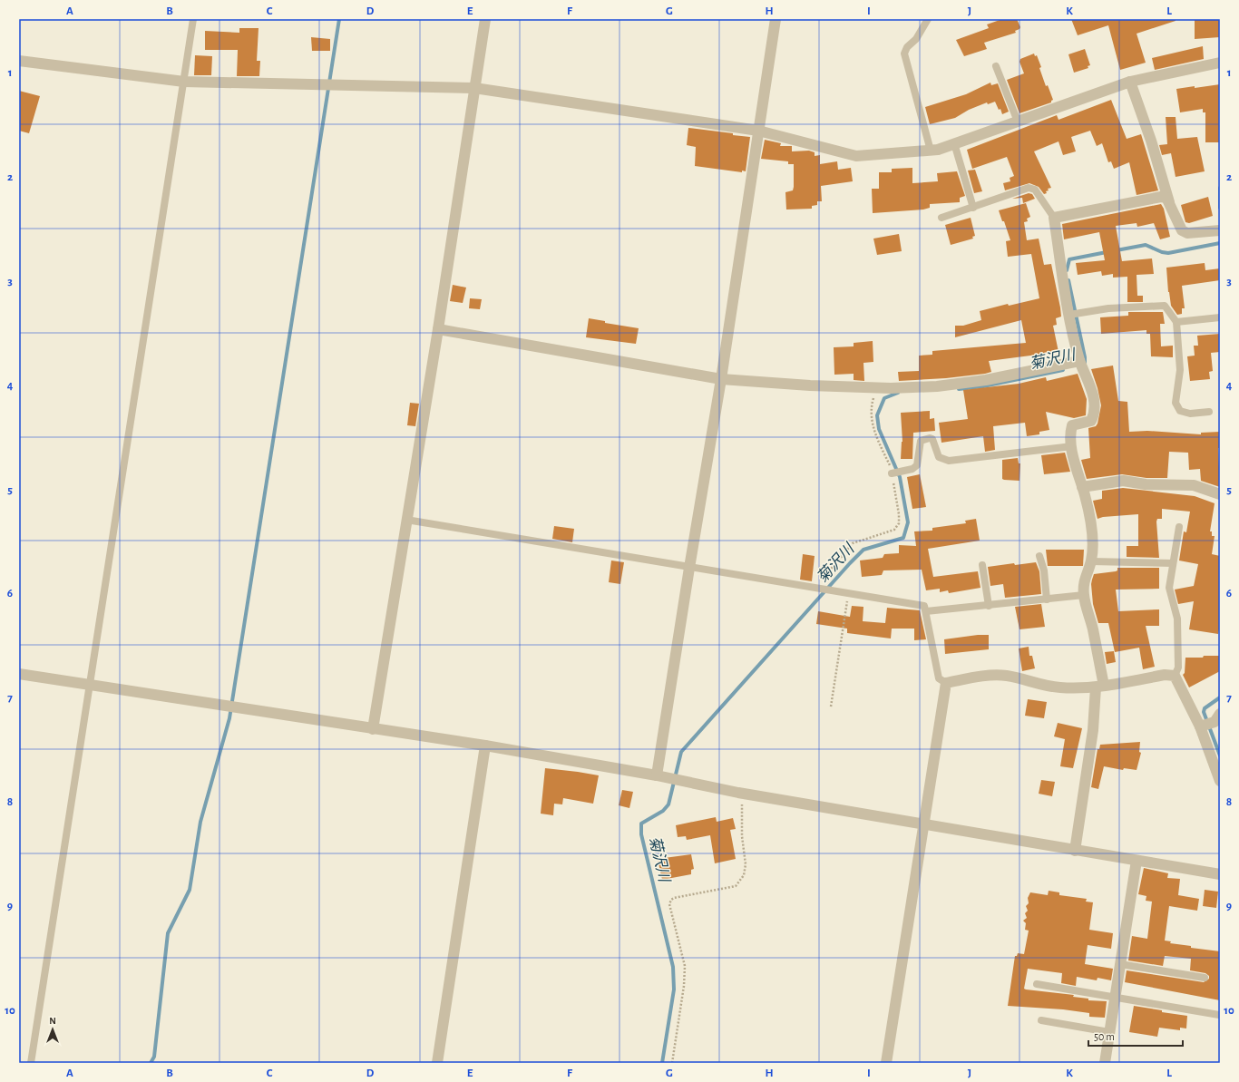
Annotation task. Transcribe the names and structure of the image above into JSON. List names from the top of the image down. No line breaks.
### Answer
{"water":["菊沢川"],"scale_bar":"50 m","north":"top","grid":{"columns":["A","B","C","D","E","F","G","H","I","J","K","L"],"rows":["1","2","3","4","5","6","7","8","9","10"]}}
